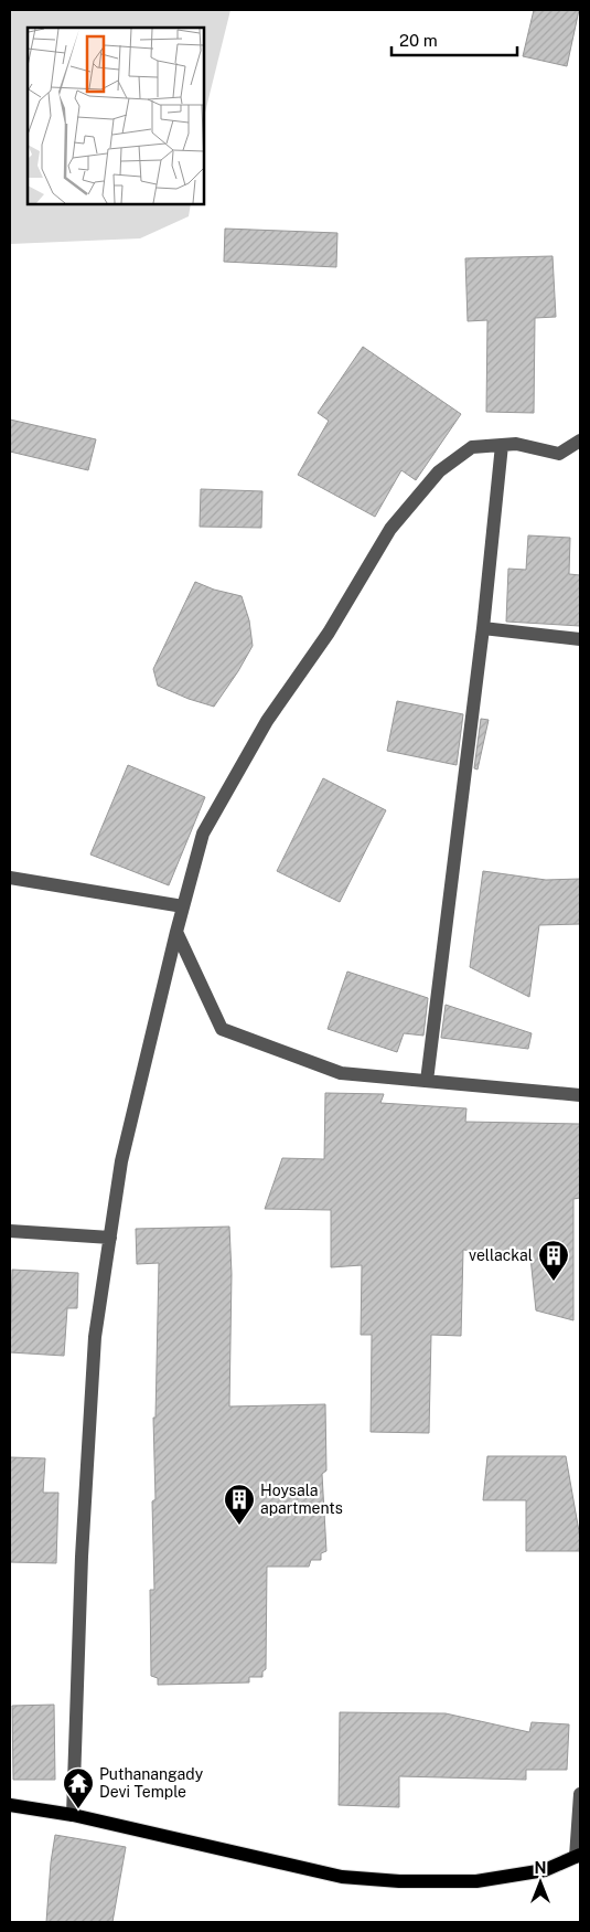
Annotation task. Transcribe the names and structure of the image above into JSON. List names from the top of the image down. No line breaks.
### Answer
{"places":{"building":["vellackal","Hoysala apartments"],"temple":["Puthanangady Devi Temple"]},"scale_bar":"20 m","north":"top"}
